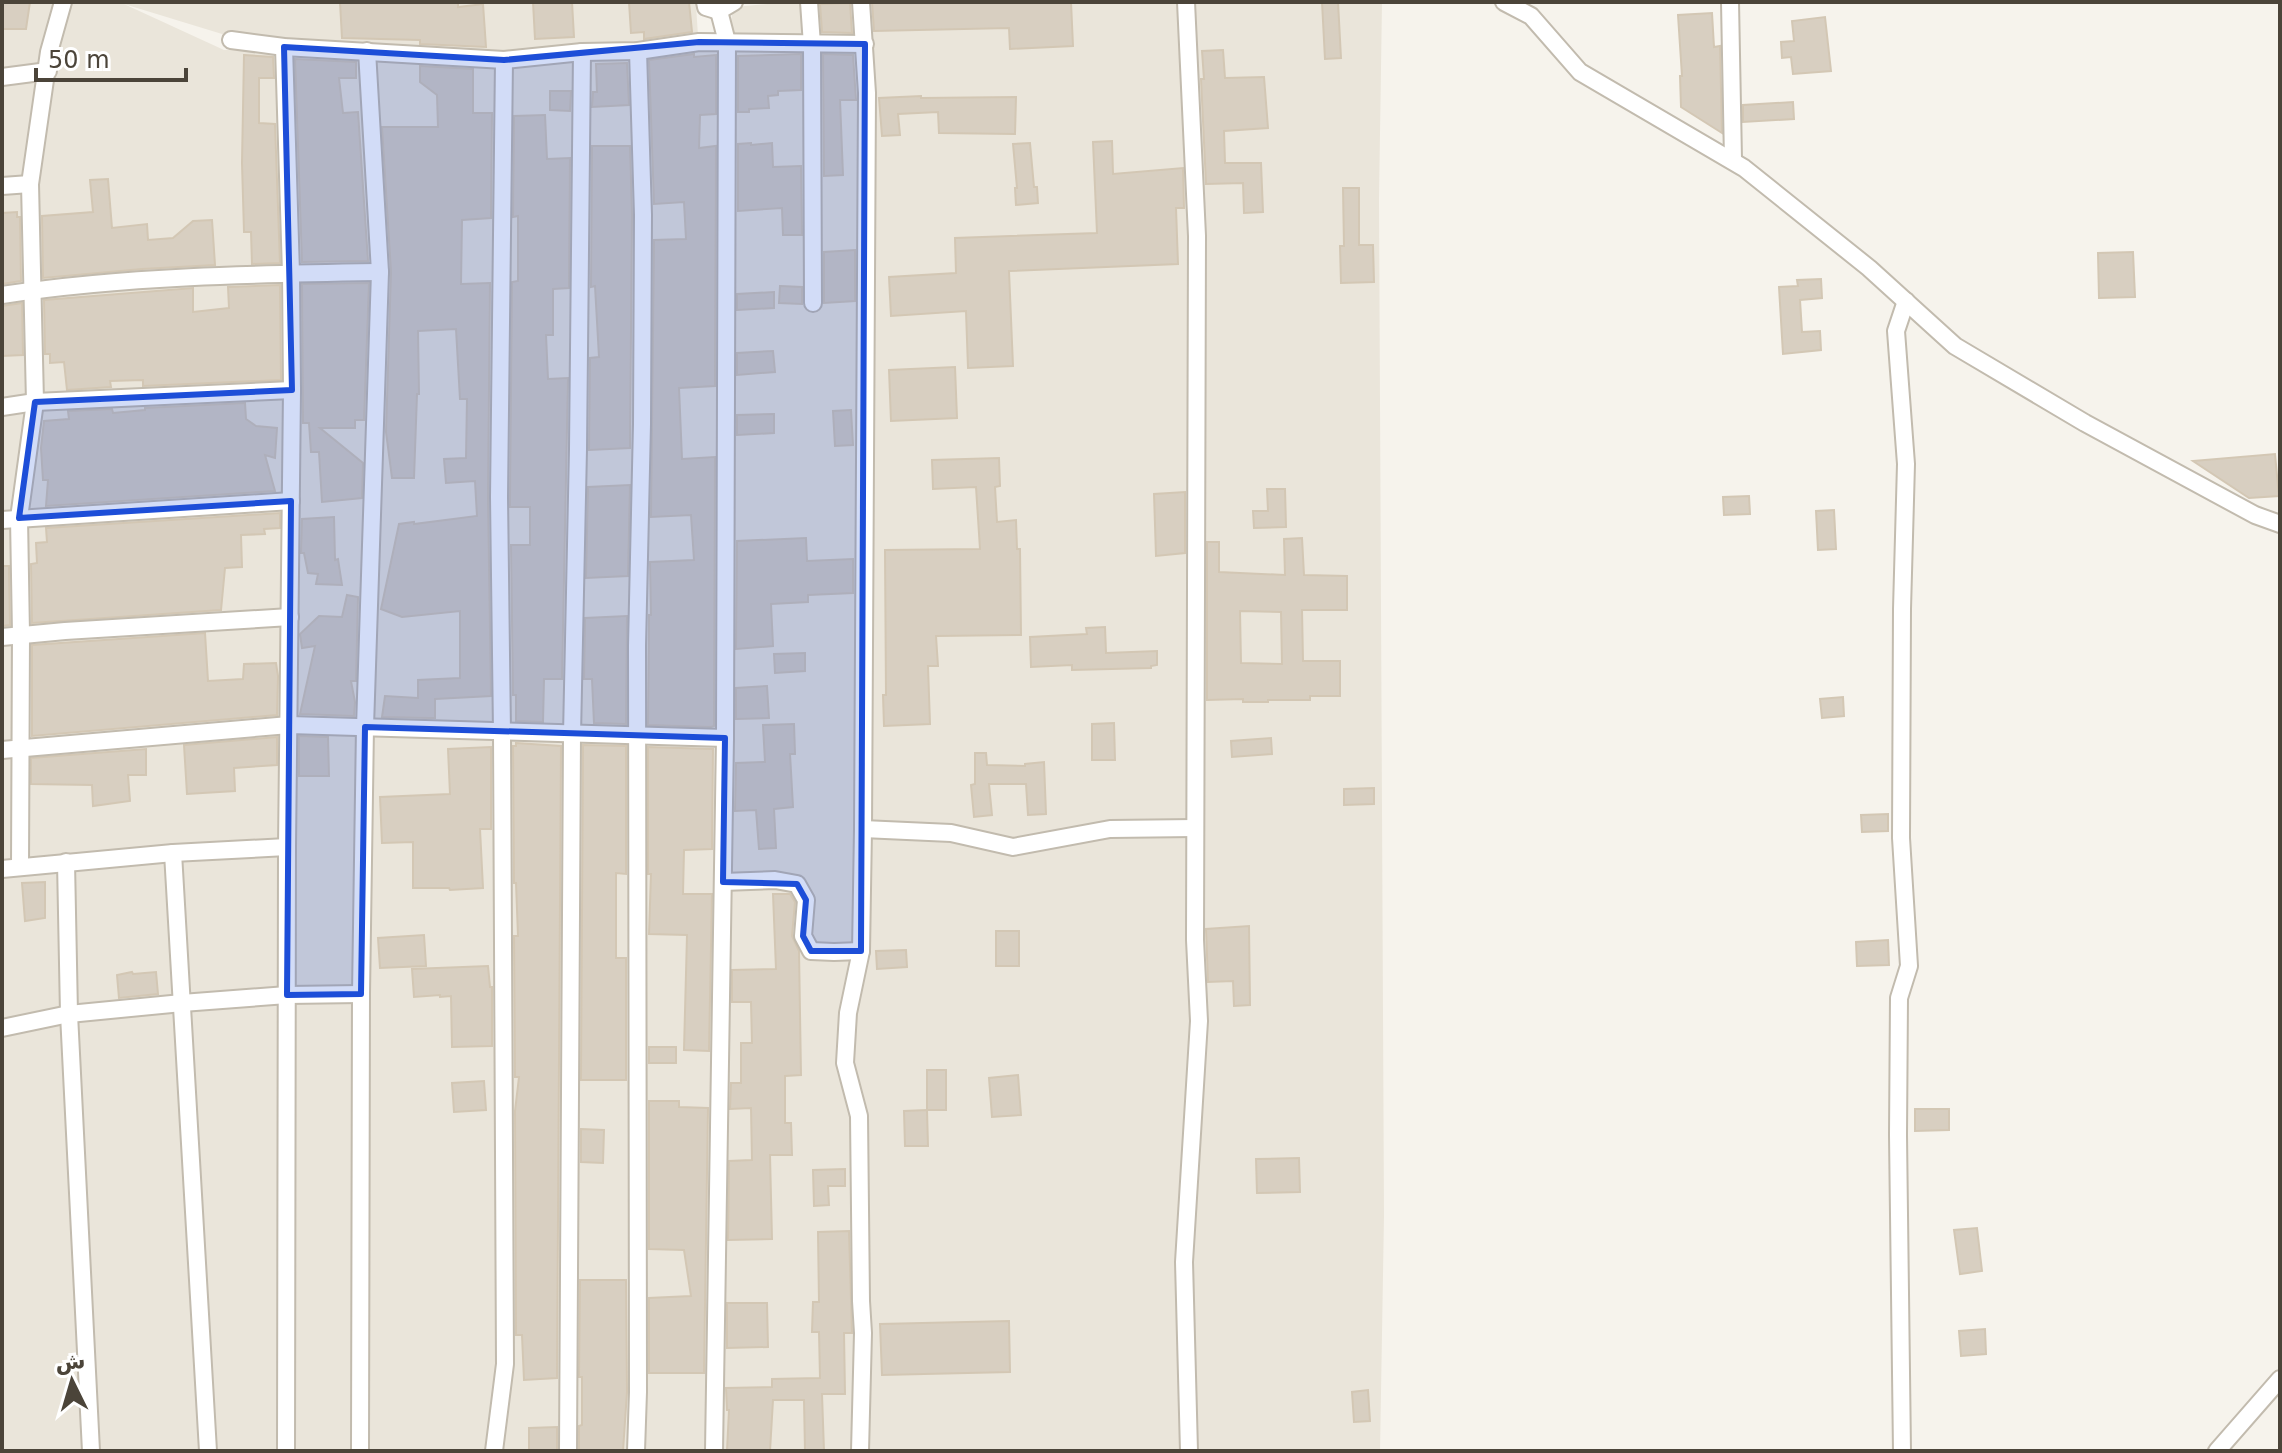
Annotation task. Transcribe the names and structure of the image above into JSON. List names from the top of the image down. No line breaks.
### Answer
{"scale_bar":"50 m","north":"top"}
